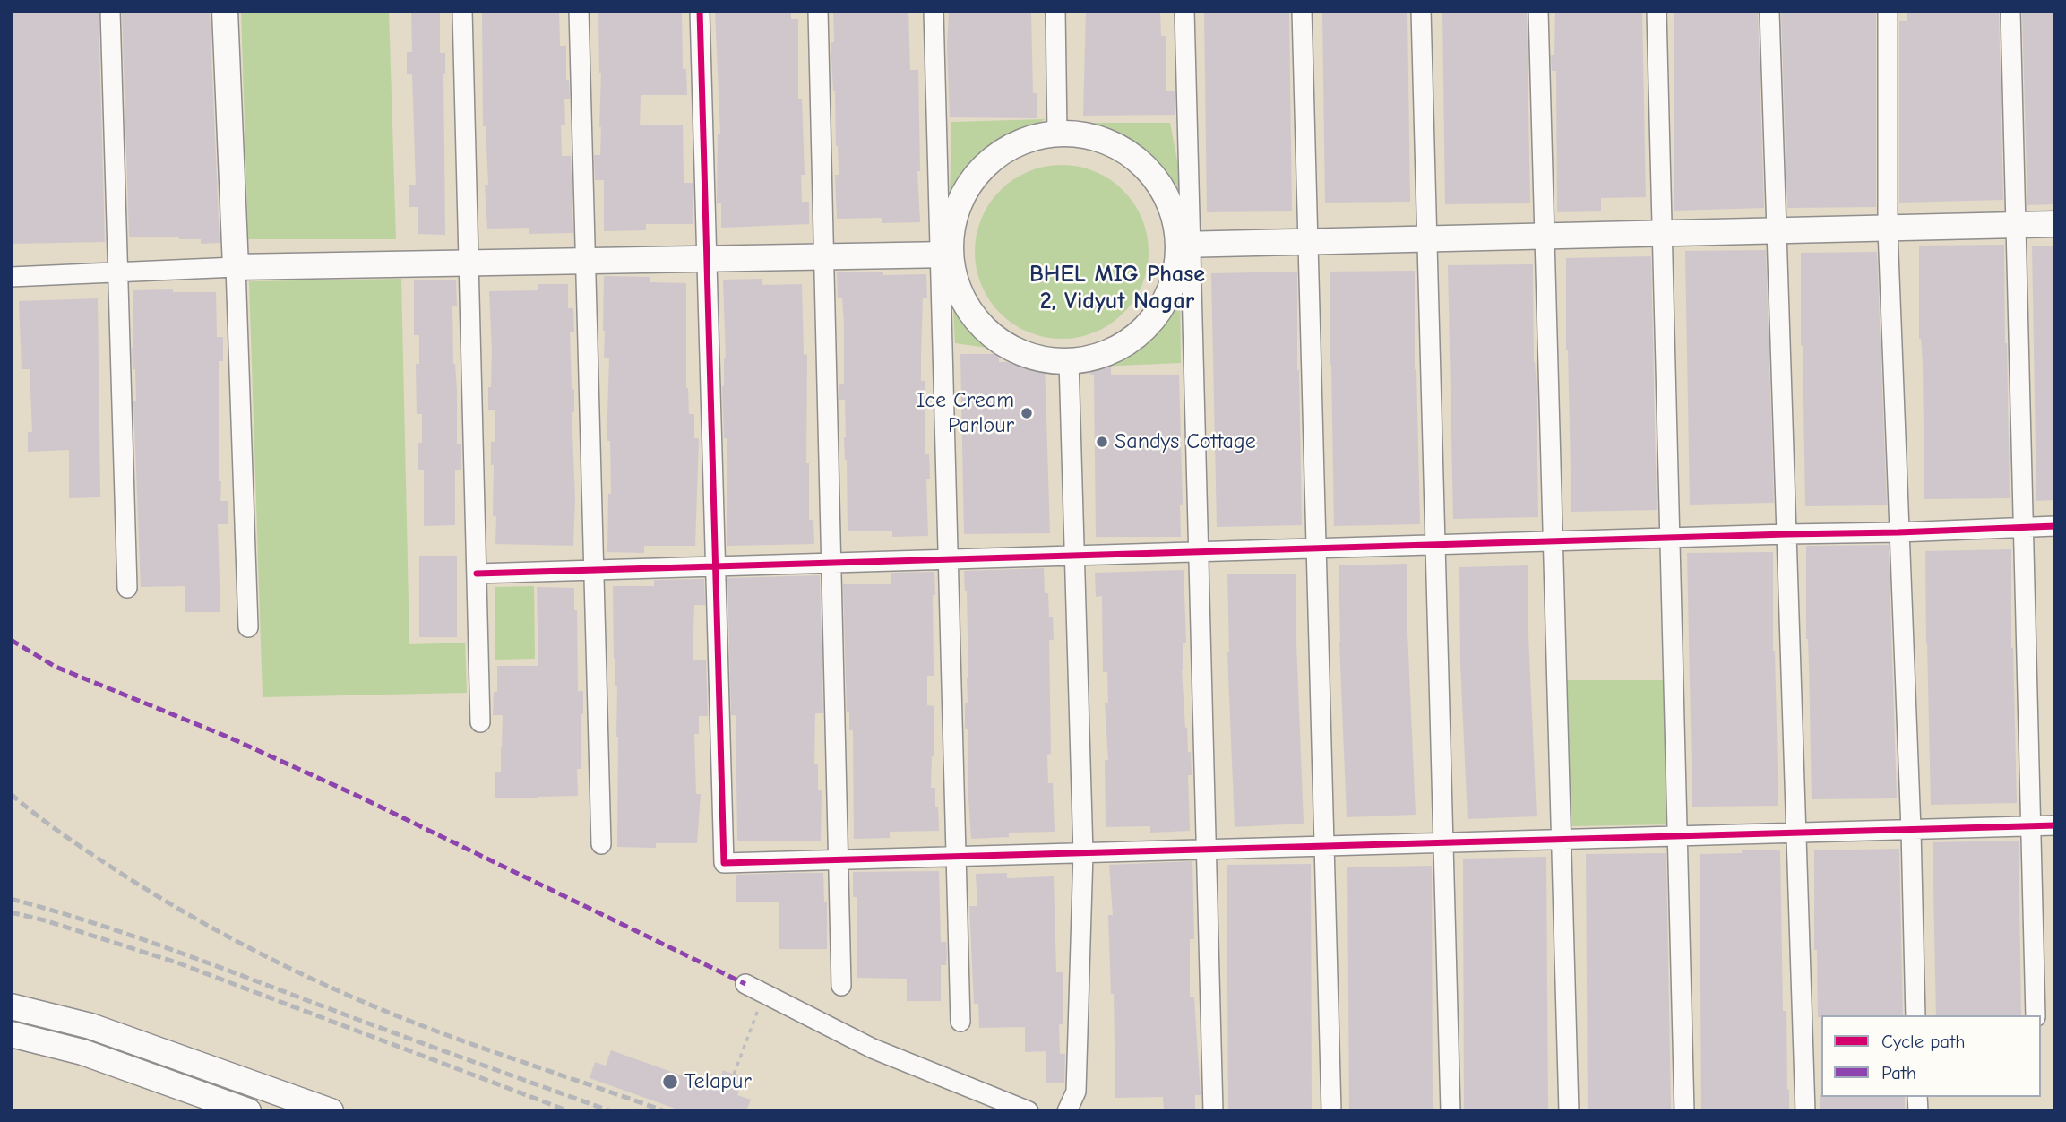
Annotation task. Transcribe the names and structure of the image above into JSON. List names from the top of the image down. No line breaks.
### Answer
{"districts":["BHEL MIG Phase 2, Vidyut Nagar"],"places":["Ice Cream Parlour","Sandys Cottage","Telapur"],"legend":["Cycle path","Path"]}
